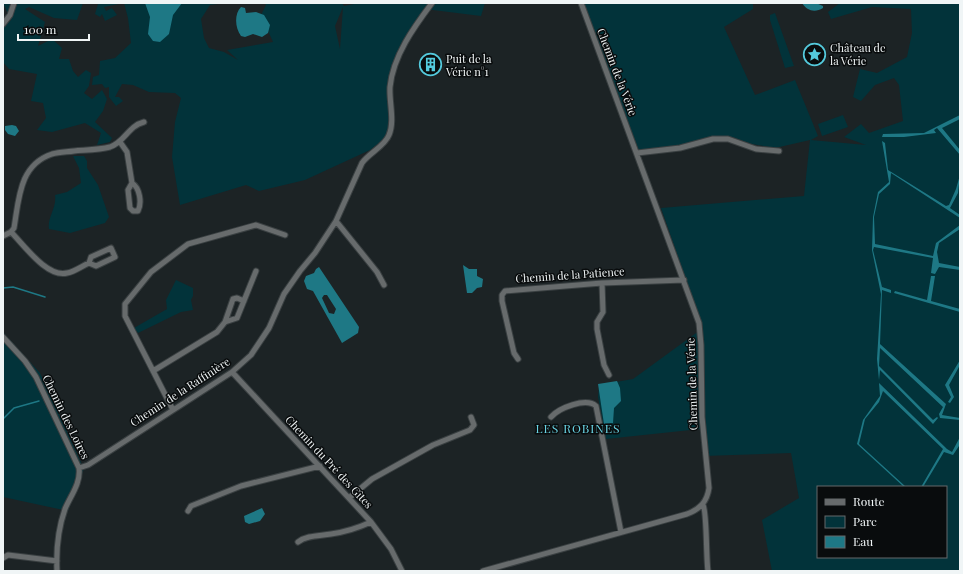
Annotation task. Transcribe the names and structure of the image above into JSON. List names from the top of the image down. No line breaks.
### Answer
{"streets":{"street":["Chemin de la Vérie","Chemin de la Patience","Chemin de la Raffinière","Chemin des Loires","Chemin du Pré des Gîtes"]},"crossings":[["Chemin de la Vérie","Chemin de la Patience"],["Chemin de la Raffinière","Chemin des Loires"],["Chemin de la Raffinière","Chemin du Pré des Gîtes"]],"districts":["LES ROBINES"],"places":{"place":["Château de la Vérie"],"building":["Puit de la Vérie n°1"]},"legend":["Route","Parc","Eau"],"scale_bar":"100 m"}
